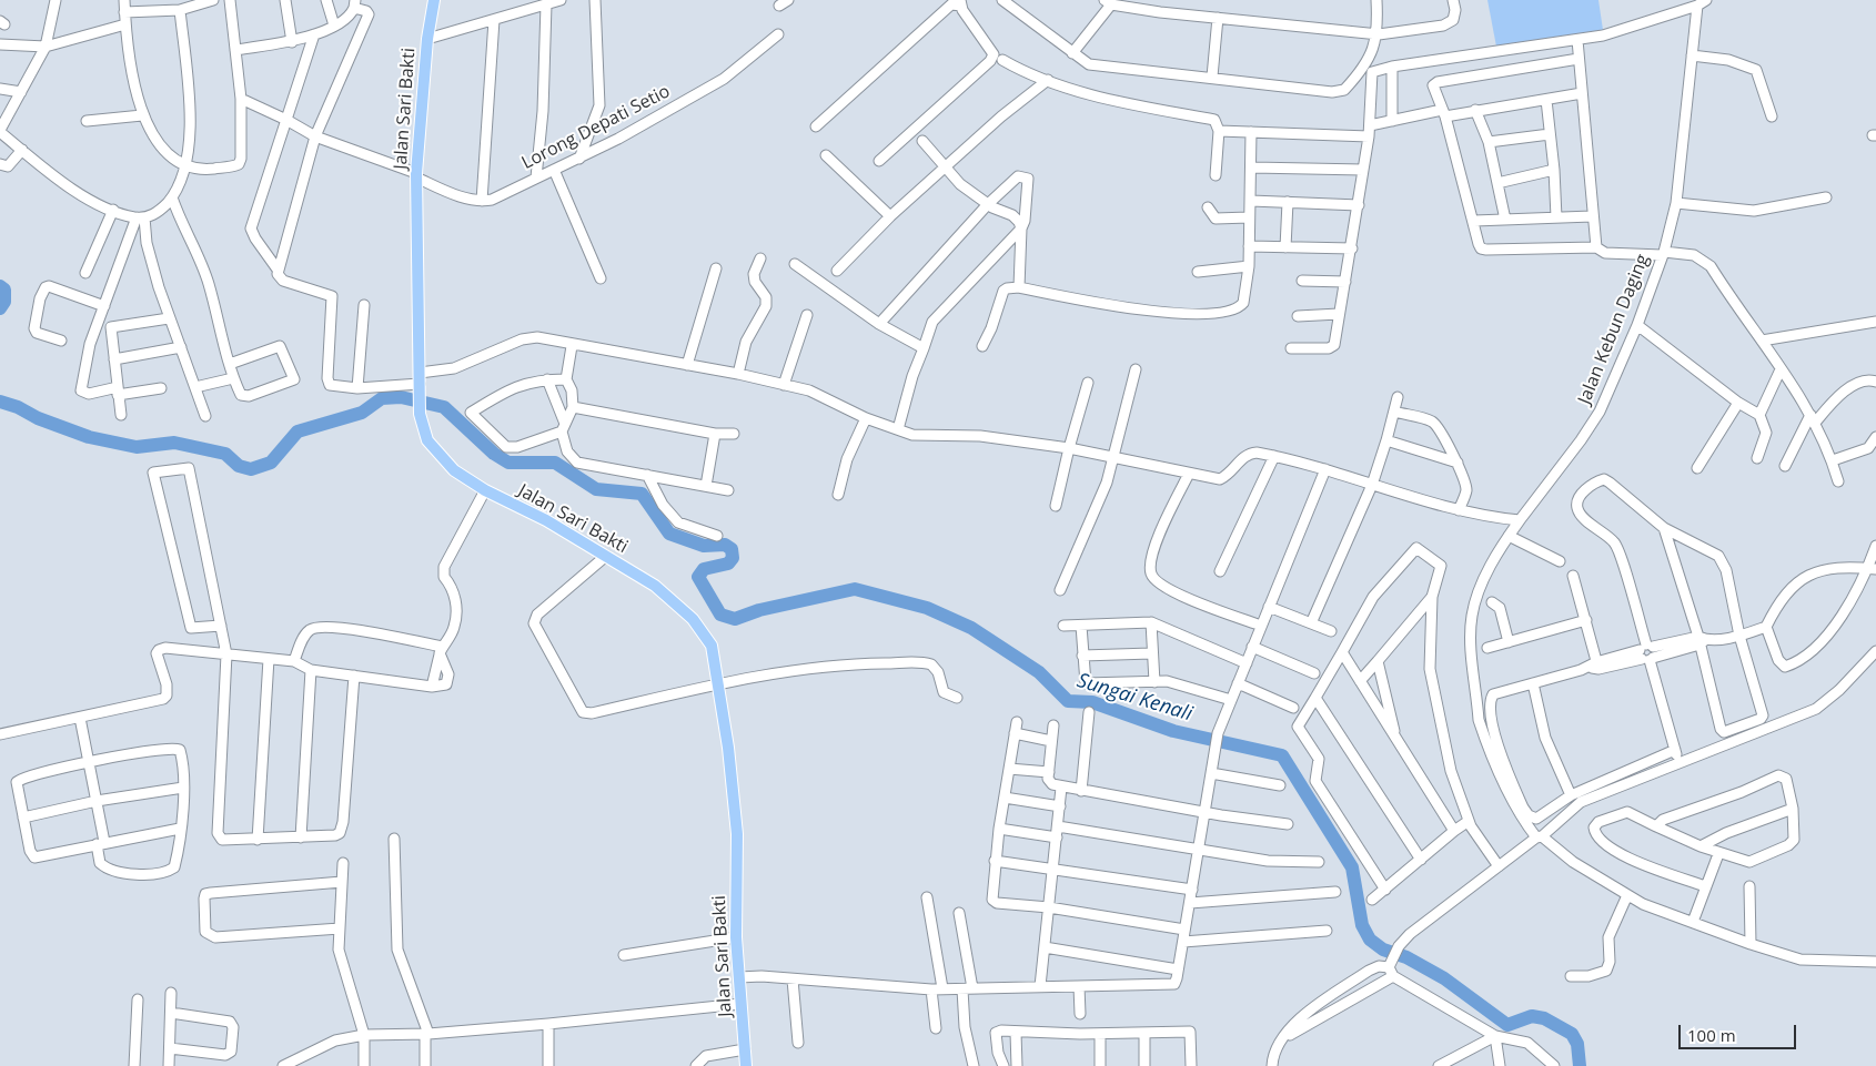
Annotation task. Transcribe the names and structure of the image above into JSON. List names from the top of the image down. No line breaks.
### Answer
{"streets":{"main road":["Jalan Sari Bakti"],"street":["Lorong Depati Setio","Jalan Kebun Daging"]},"water":["Sungai Kenali"],"scale_bar":"100 m"}
